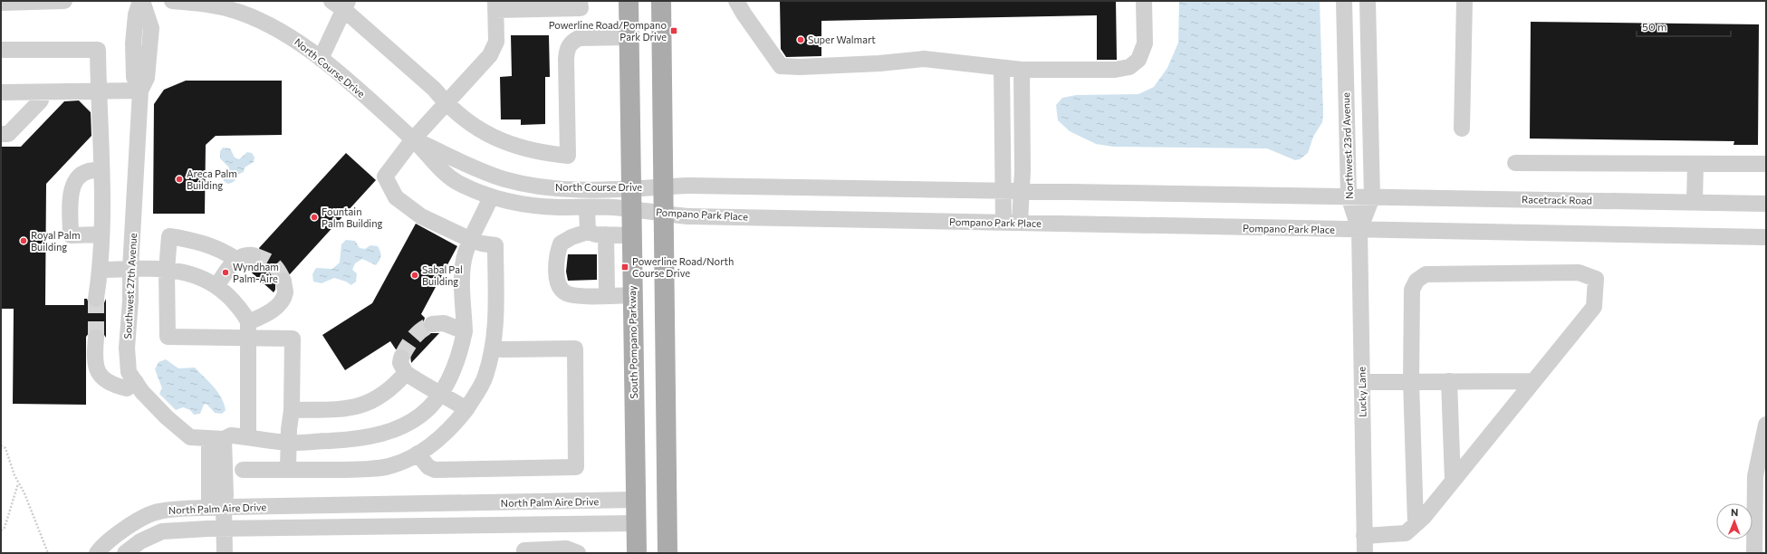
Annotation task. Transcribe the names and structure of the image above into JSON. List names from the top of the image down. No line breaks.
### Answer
{"streets":{"main road":["South Pompano Parkway"],"street":["North Course Drive","Northwest 23rd Avenue","Racetrack Road","Pompano Park Place","Southwest 27th Avenue","Lucky Lane","North Palm Aire Drive"]},"crossings":[["North Course Drive","Pompano Park Place"],["North Course Drive","Southwest 27th Avenue"],["North Course Drive","South Pompano Parkway"],["Northwest 23rd Avenue","Racetrack Road"],["Northwest 23rd Avenue","Pompano Park Place"],["Northwest 23rd Avenue","Lucky Lane"],["Pompano Park Place","South Pompano Parkway"],["Pompano Park Place","Lucky Lane"],["South Pompano Parkway","North Palm Aire Drive"]],"places":{"transit":["Powerline Road/Pompano Park Drive","Powerline Road/North Course Drive"],"other":["Super Walmart","Areca Palm Building","Fountain Palm Building","Royal Palm Building","Wyndham Palm-Aire","Sabal Pal Building"]},"scale_bar":"50 m","north":"top"}
